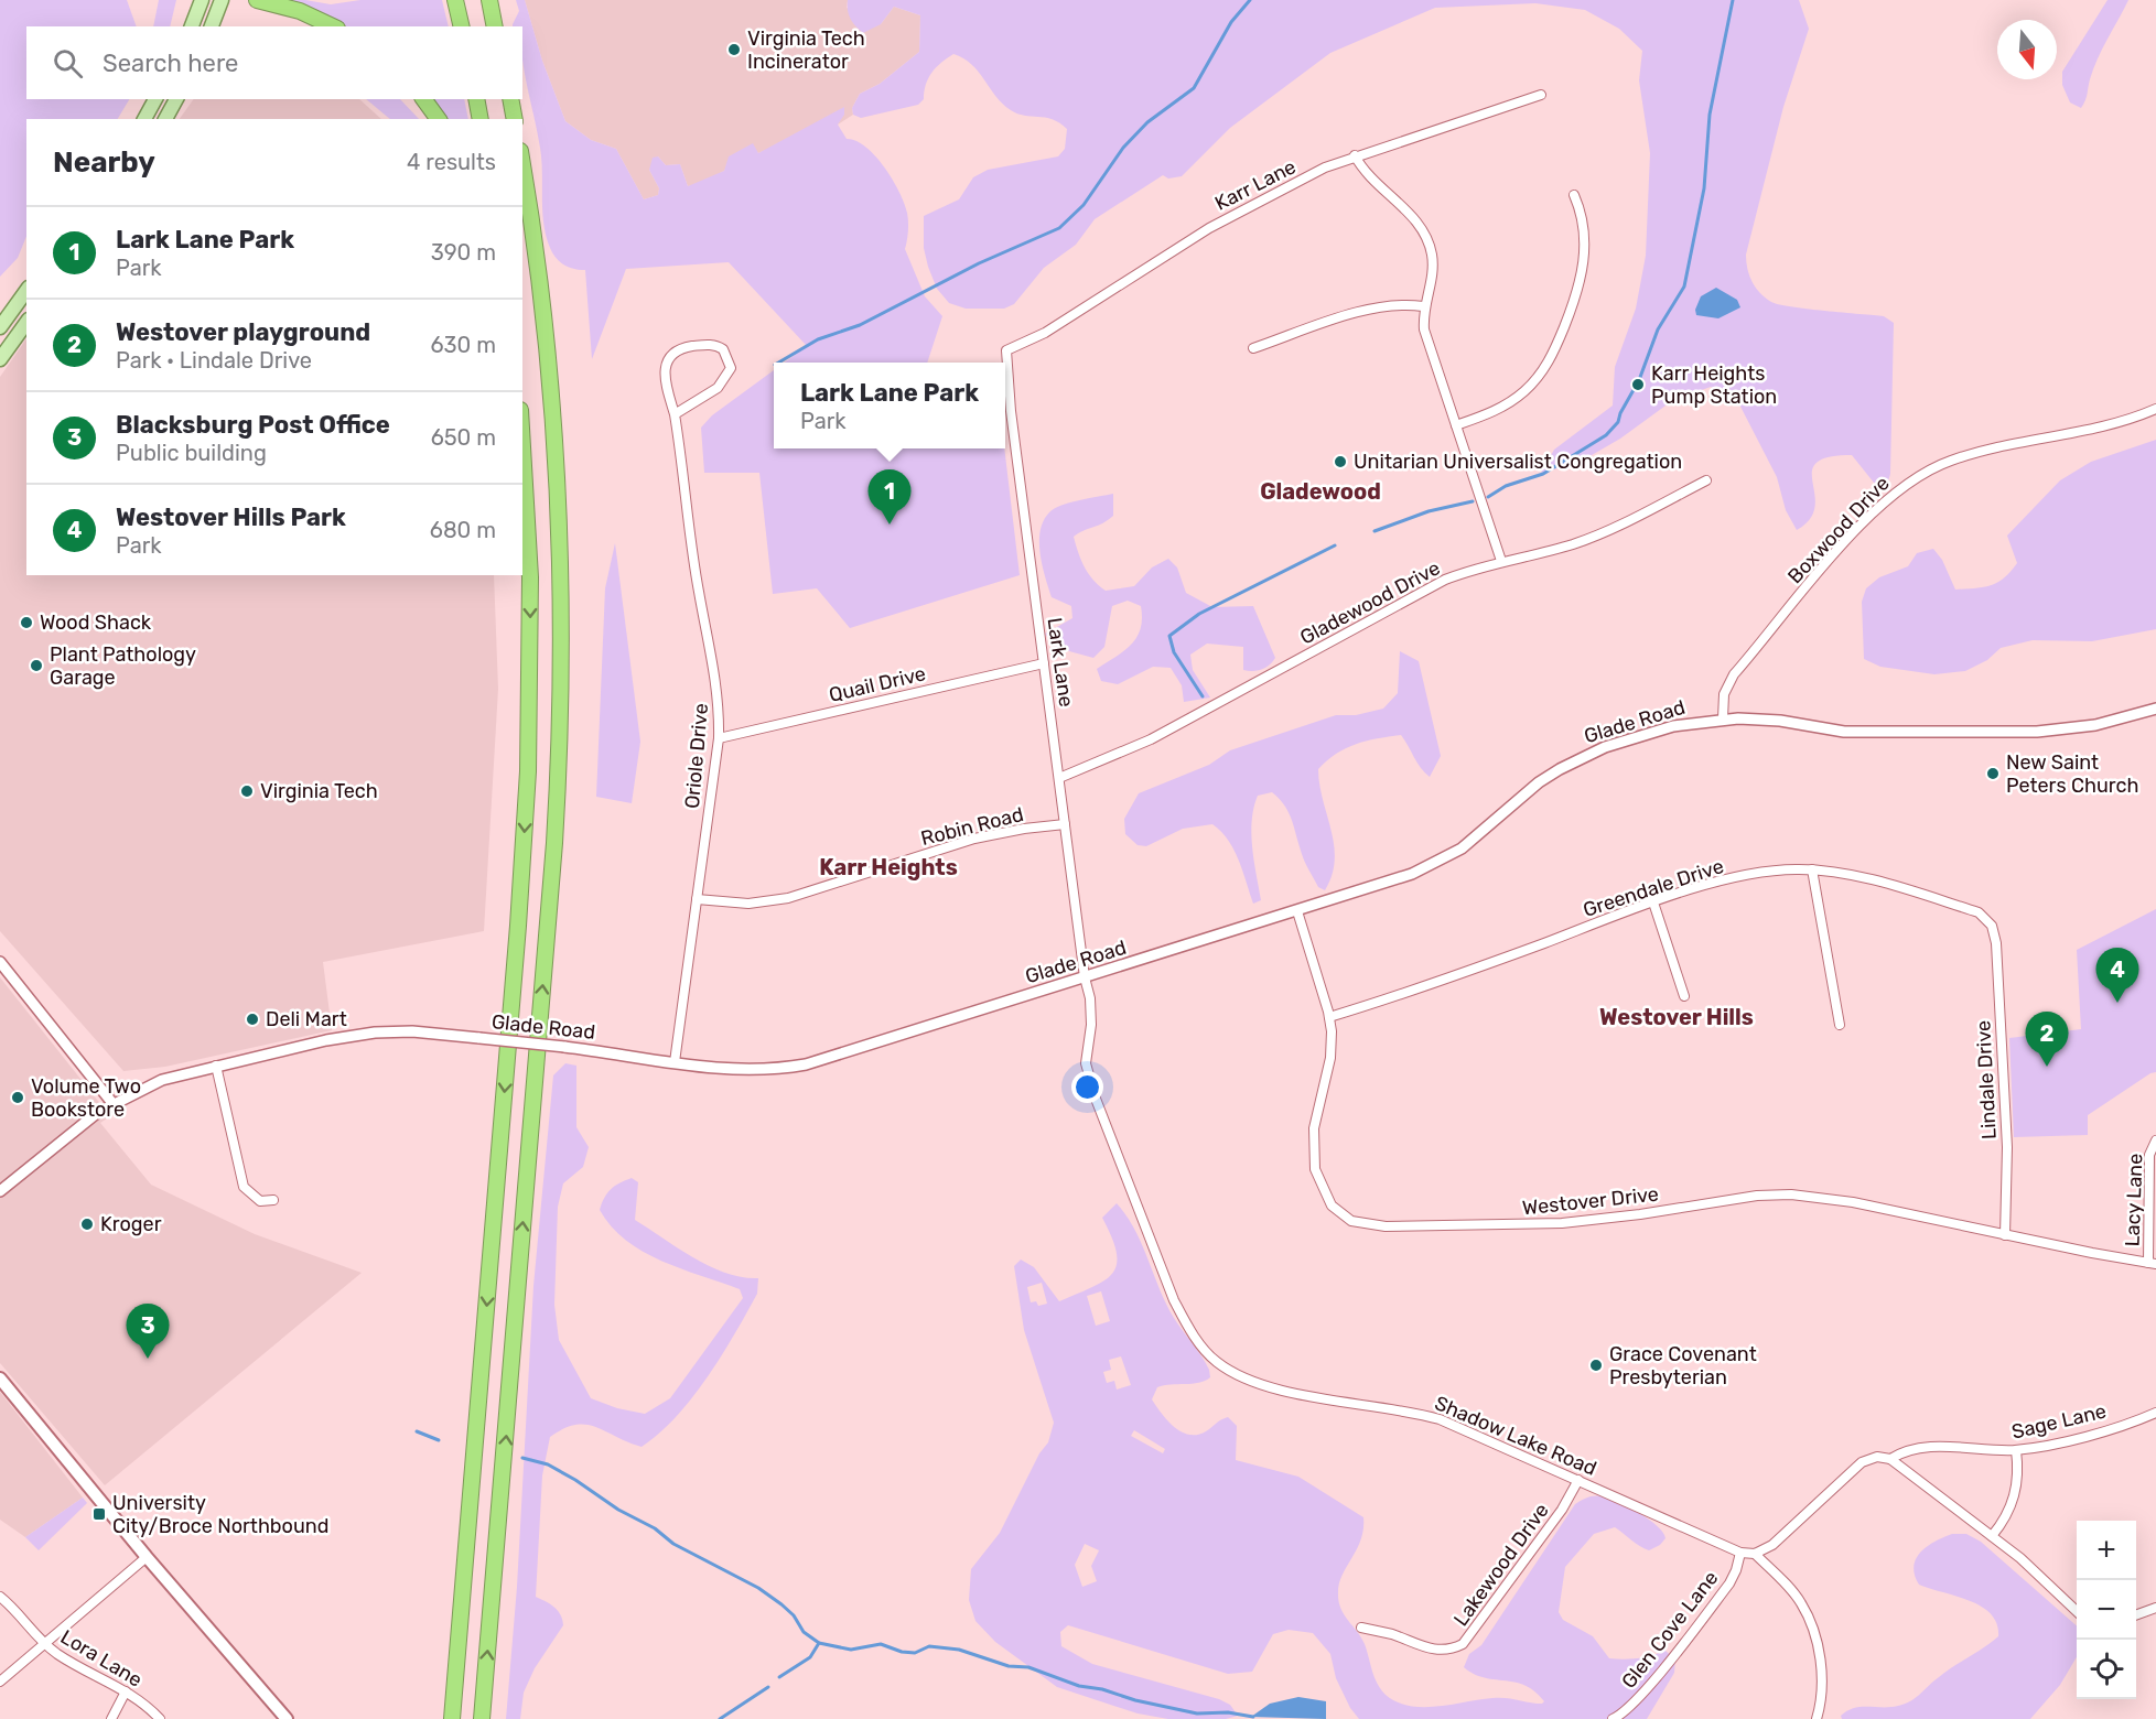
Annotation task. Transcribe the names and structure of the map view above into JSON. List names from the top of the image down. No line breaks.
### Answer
{"streets":{"street":["Karr Lane","Boxwood Drive","Gladewood Drive","Lark Lane","Quail Drive","Glade Road","Oriole Drive","Robin Road","Greendale Drive","Lindale Drive","Lacy Lane","Westover Drive","Sage Lane","Shadow Lake Road","Lakewood Drive","Glen Cove Lane","Lora Lane"]},"crossings":[["Karr Lane","Lark Lane"],["Boxwood Drive","Glade Road"],["Gladewood Drive","Lark Lane"],["Lark Lane","Quail Drive"],["Lark Lane","Glade Road"],["Lark Lane","Robin Road"],["Lark Lane","Shadow Lake Road"],["Quail Drive","Oriole Drive"],["Glade Road","Oriole Drive"],["Glade Road","Westover Drive"],["Glade Road","Shadow Lake Road"],["Oriole Drive","Robin Road"],["Greendale Drive","Lindale Drive"],["Greendale Drive","Westover Drive"],["Lindale Drive","Westover Drive"],["Lacy Lane","Westover Drive"],["Shadow Lake Road","Lakewood Drive"],["Shadow Lake Road","Glen Cove Lane"]],"districts":["Gladewood","Karr Heights","Westover Hills"],"places":{"other":["Virginia Tech Incinerator","Karr Heights Pump Station","Unitarian Universalist Congregation","Wood Shack","Plant Pathology Garage","New Saint Peters Church","Virginia Tech","Deli Mart","Volume Two Bookstore","Kroger","Grace Covenant Presbyterian"],"transit":["University City/Broce Northbound"]},"north":"bottom","page":{"search":"Search here","heading":["Nearby","4 results"],"list":[{"mark":"1","name":"Lark Lane Park","note":"Park","value":"390 m"},{"mark":"2","name":"Westover playground","note":"Park · Lindale Drive","value":"630 m"},{"mark":"3","name":"Blacksburg Post Office","note":"Public building","value":"650 m"},{"mark":"4","name":"Westover Hills Park","note":"Park","value":"680 m"}],"popup":["Lark Lane Park","Park"],"pins":["1","4","2","3"],"map_buttons":["+","−"]}}
